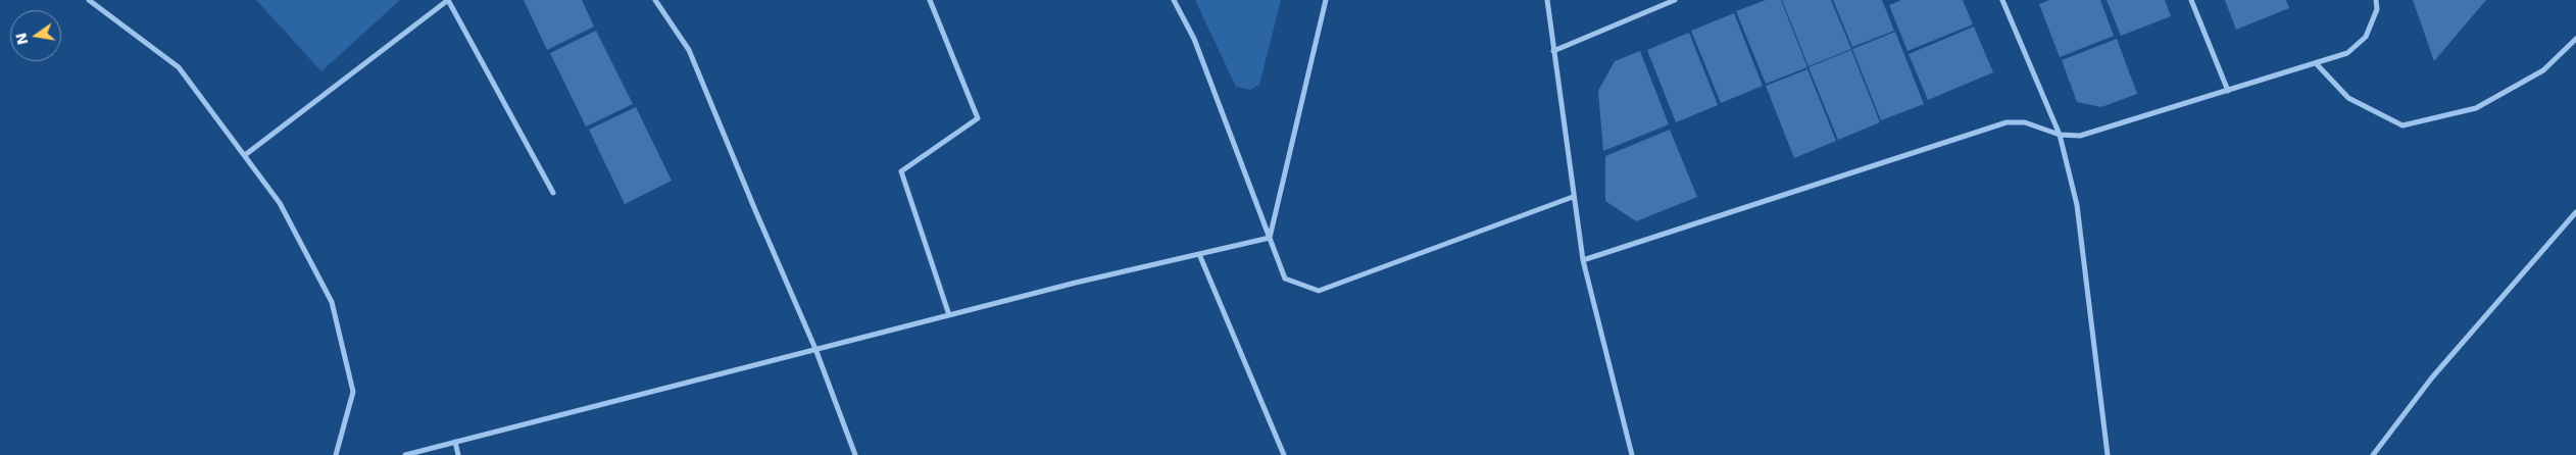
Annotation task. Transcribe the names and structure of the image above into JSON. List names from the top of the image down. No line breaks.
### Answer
{"north":"left"}
